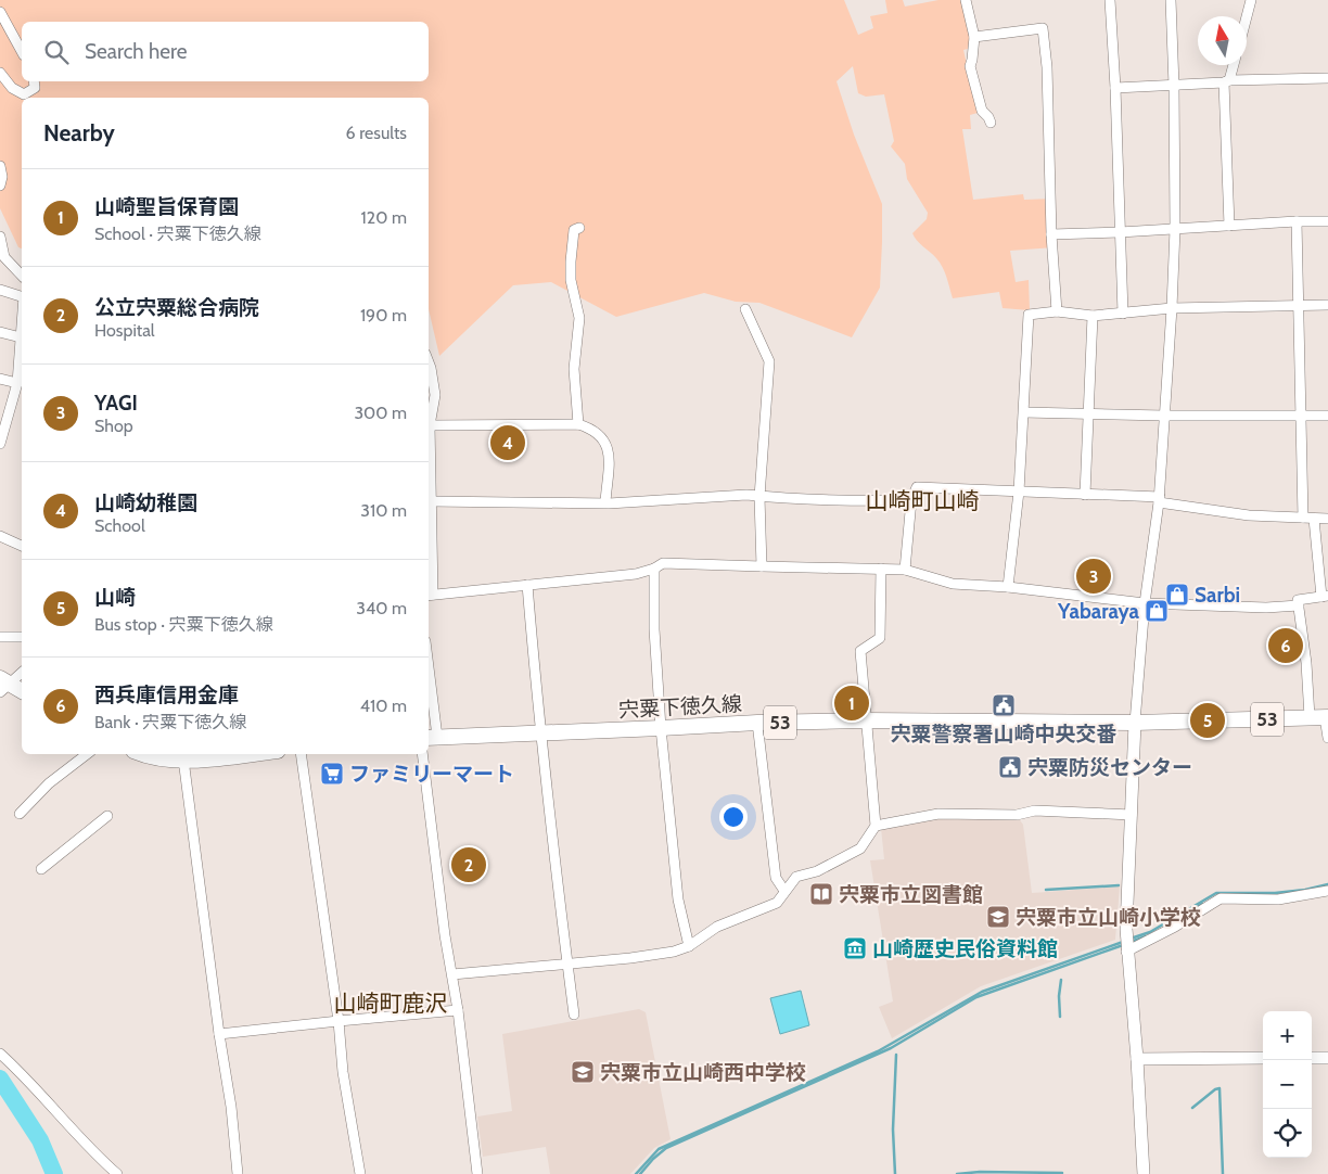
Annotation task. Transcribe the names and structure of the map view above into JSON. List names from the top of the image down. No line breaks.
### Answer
{"streets":{"main road":["宍粟下徳久線","53"]},"districts":["山崎町山崎","山崎町鹿沢"],"places":{"shop":["Sarbi","Yabaraya"],"public building":["宍粟警察署山崎中央交番","宍粟防災センター"],"supermarket":["ファミリーマート"],"library":["宍粟市立図書館"],"school or university":["宍粟市立山崎小学校","宍粟市立山崎西中学校"],"museum":["山崎歴史民俗資料館"]},"north":"top","page":{"search":"Search here","heading":["Nearby","6 results"],"list":[{"mark":"1","name":"山崎聖旨保育園","note":"School · 宍粟下徳久線","value":"120 m"},{"mark":"2","name":"公立宍粟総合病院","note":"Hospital","value":"190 m"},{"mark":"3","name":"YAGI","note":"Shop","value":"300 m"},{"mark":"4","name":"山崎幼稚園","note":"School","value":"310 m"},{"mark":"5","name":"山崎","note":"Bus stop · 宍粟下徳久線","value":"340 m"},{"mark":"6","name":"西兵庫信用金庫","note":"Bank · 宍粟下徳久線","value":"410 m"}],"pins":["4","3","6","1","5","2"],"map_buttons":["+","−"]}}
